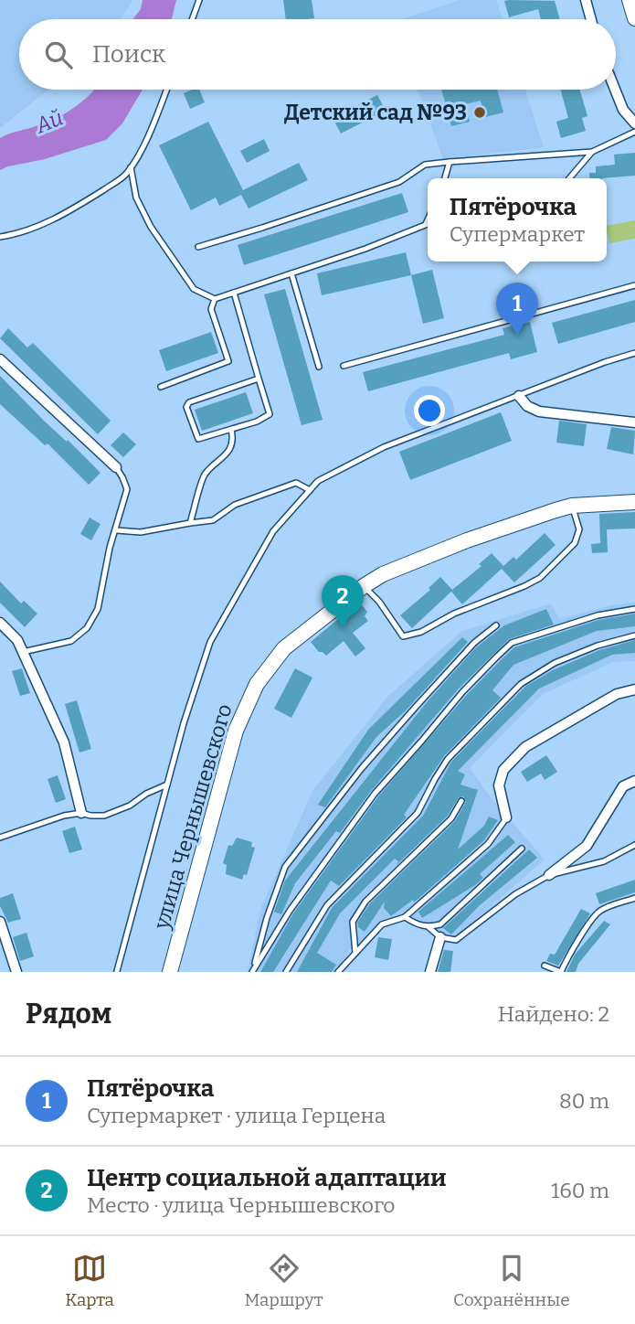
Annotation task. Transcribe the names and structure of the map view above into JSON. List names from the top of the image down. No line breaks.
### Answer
{"streets":{"main road":["улица Чернышевского"]},"water":["Ай"],"places":["Детский сад №93"],"page":{"search":"Поиск","popup":["Пятёрочка","Супермаркет"],"pins":["1","2"],"heading":["Рядом","Найдено: 2"],"list":[{"mark":"1","name":"Пятёрочка","note":"Супермаркет · улица Герцена","value":"80 m"},{"mark":"2","name":"Центр социальной адаптации","note":"Место · улица Чернышевского","value":"160 m"}],"nav":["Карта","Маршрут","Сохранённые"]}}
